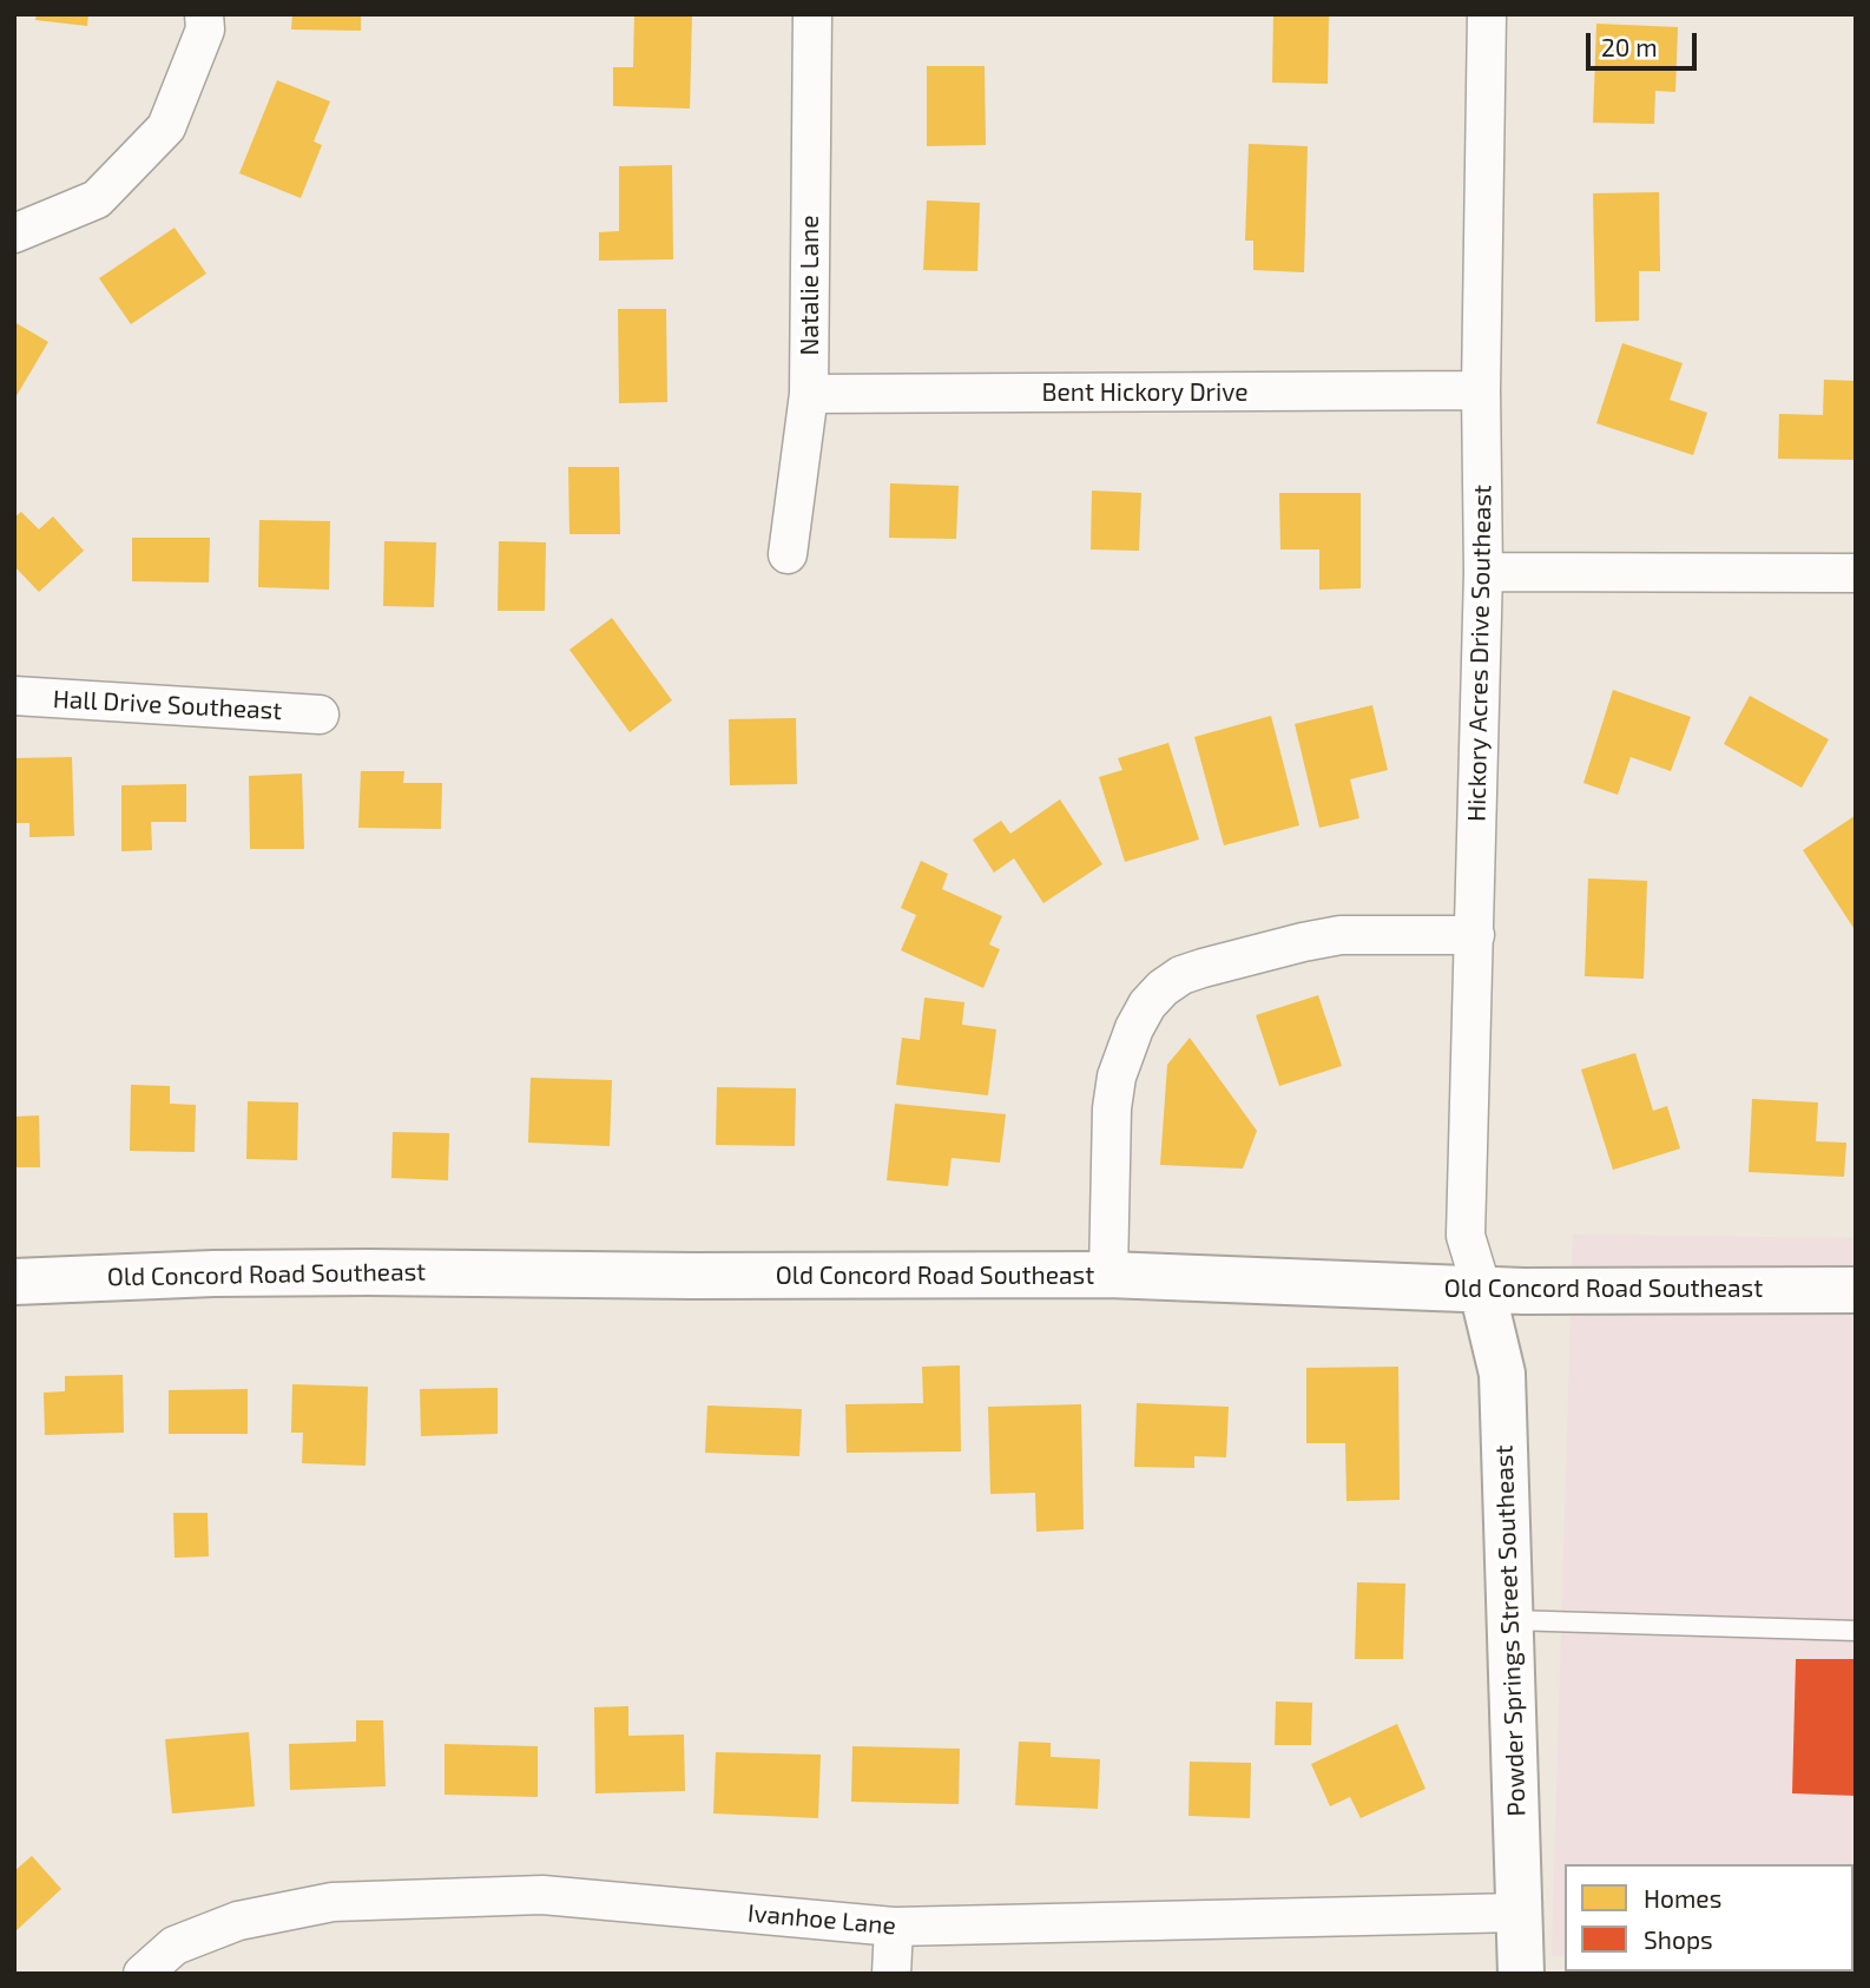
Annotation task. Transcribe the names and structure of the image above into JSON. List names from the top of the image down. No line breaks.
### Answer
{"streets":{"street":["Natalie Lane","Bent Hickory Drive","Hickory Acres Drive Southeast","Hall Drive Southeast","Old Concord Road Southeast","Powder Springs Street Southeast","Ivanhoe Lane"]},"crossings":[["Natalie Lane","Bent Hickory Drive"],["Bent Hickory Drive","Hickory Acres Drive Southeast"],["Hickory Acres Drive Southeast","Old Concord Road Southeast"],["Hickory Acres Drive Southeast","Powder Springs Street Southeast"],["Old Concord Road Southeast","Powder Springs Street Southeast"],["Powder Springs Street Southeast","Ivanhoe Lane"]],"legend":["Homes","Shops"],"scale_bar":"20 m"}
